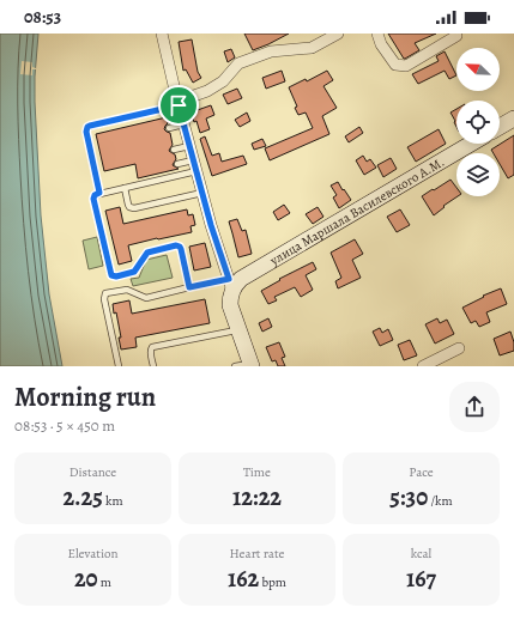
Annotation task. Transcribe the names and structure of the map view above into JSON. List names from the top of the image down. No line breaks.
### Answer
{"streets":{"street":["улица Маршала Василевского А.М."]},"north":"top left","page":{"status":"08:53","heading":["Morning run","08:53 · 5 × 450 m"],"stats":[["Distance","2.25 km"],["Time","12:22"],["Pace","5:30 /km"],["Elevation","20 m"],["Heart rate","162 bpm"],["kcal","167"]]}}
